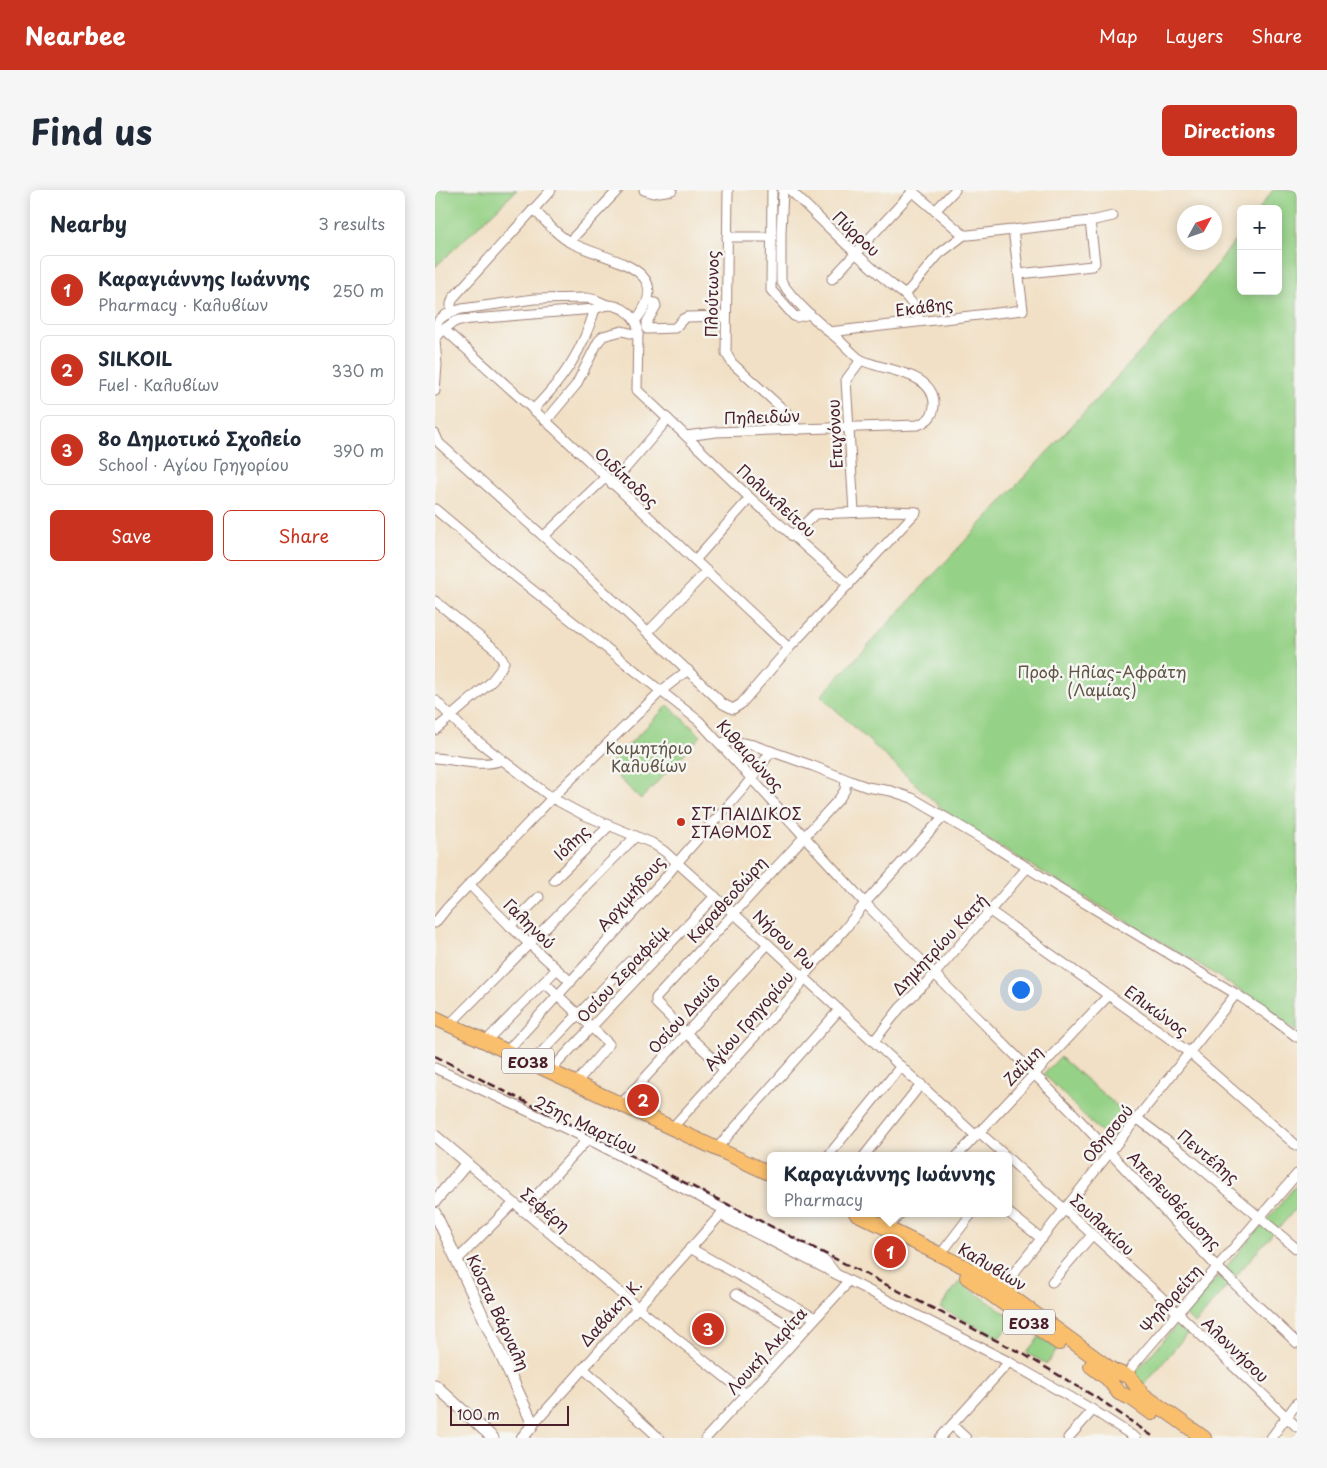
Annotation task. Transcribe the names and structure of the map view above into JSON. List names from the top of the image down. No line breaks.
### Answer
{"streets":{"main road":["ΕΟ38","Καλυβίων"],"street":["Πύρρου","Πλούτωνος","Εκάβης","Πηλειδών","Επιγόνου","Οιδίποδος","Πολυκλείτου","Κιθαιρώνος","Ιόλης","Αρχιμήδους","Καραθεοδώρη","Γαληνού","Νήσου Ρω","Δημητρίου Κατή","Οσίου Σεραφείμ","Ελικώνος","Οσίου Δαυίδ","Αγίου Γρηγορίου","Ζαΐμη","25ης Μαρτίου","Οδησσού","Πεντέλης","Απελευθέρωσης","Σεφέρη","Σουλακίου","Ψηλορείτη","Κώστα Βάρναλη","Δαβάκη Κ.","Αλοννήσου","Λουκή Ακρίτα"]},"crossings":[["Πλούτωνος","Πηλειδών"],["Εκάβης","Πηλειδών"],["Πηλειδών","Επιγόνου"],["Πηλειδών","Πολυκλείτου"],["Κιθαιρώνος","Αρχιμήδους"],["Κιθαιρώνος","Καραθεοδώρη"],["Κιθαιρώνος","Δημητρίου Κατή"],["Κιθαιρώνος","Αγίου Γρηγορίου"],["Κιθαιρώνος","Ζαΐμη"],["Κιθαιρώνος","Απελευθέρωσης"],["Ιόλης","Νήσου Ρω"],["Αρχιμήδους","Γαληνού"],["Αρχιμήδους","Νήσου Ρω"],["Αρχιμήδους","ΕΟ38"],["Καραθεοδώρη","Νήσου Ρω"],["Καραθεοδώρη","Οσίου Δαυίδ"],["Νήσου Ρω","Δημητρίου Κατή"],["Νήσου Ρω","Οσίου Σεραφείμ"],["Νήσου Ρω","Οσίου Δαυίδ"],["Νήσου Ρω","Αγίου Γρηγορίου"],["Νήσου Ρω","Ζαΐμη"],["Νήσου Ρω","Σουλακίου"],["Δημητρίου Κατή","Ελικώνος"],["Οσίου Σεραφείμ","ΕΟ38"],["Ελικώνος","Ζαΐμη"],["Ελικώνος","Οδησσού"],["Οσίου Δαυίδ","ΕΟ38"],["Αγίου Γρηγορίου","ΕΟ38"],["Ζαΐμη","Απελευθέρωσης"],["Ζαΐμη","Σουλακίου"],["25ης Μαρτίου","Δαβάκη Κ."],["25ης Μαρτίου","Λουκή Ακρίτα"],["Οδησσού","Πεντέλης"],["Οδησσού","Απελευθέρωσης"],["Οδησσού","Σουλακίου"],["Οδησσού","Καλυβίων"],["Πεντέλης","Ψηλορείτη"],["Απελευθέρωσης","Ψηλορείτη"],["Σεφέρη","Δαβάκη Κ."],["Σεφέρη","Λουκή Ακρίτα"],["Σουλακίου","Ψηλορείτη"],["Σουλακίου","Αλοννήσου"],["Καλυβίων","Ψηλορείτη"],["Ψηλορείτη","Αλοννήσου"],["Κώστα Βάρναλη","Δαβάκη Κ."]],"parks":["Προφ. Ηλίας-Αφράτη (Λαμίας)","Κοιμητήριο Καλυβίων"],"places":["ΣΤ' ΠΑΙΔΙΚΟΣ ΣΤΑΘΜΟΣ"],"scale_bar":"100 m","north":"top right","page":{"header":"Nearbee","nav":["Map","Layers","Share"],"title":"Find us","buttons":["Directions",["Save","Share"]],"heading":["Nearby","3 results"],"map_buttons":["+","−"],"list":[{"mark":"1","name":"Καραγιάννης Ιωάννης","note":"Pharmacy · Καλυβίων","value":"250 m"},{"mark":"2","name":"SILKOIL","note":"Fuel · Καλυβίων","value":"330 m"},{"mark":"3","name":"8ο Δημοτικό Σχολείο","note":"School · Αγίου Γρηγορίου","value":"390 m"}],"pins":["2","1","3"],"popup":["Καραγιάννης Ιωάννης","Pharmacy"],"scale":"100 m"}}
